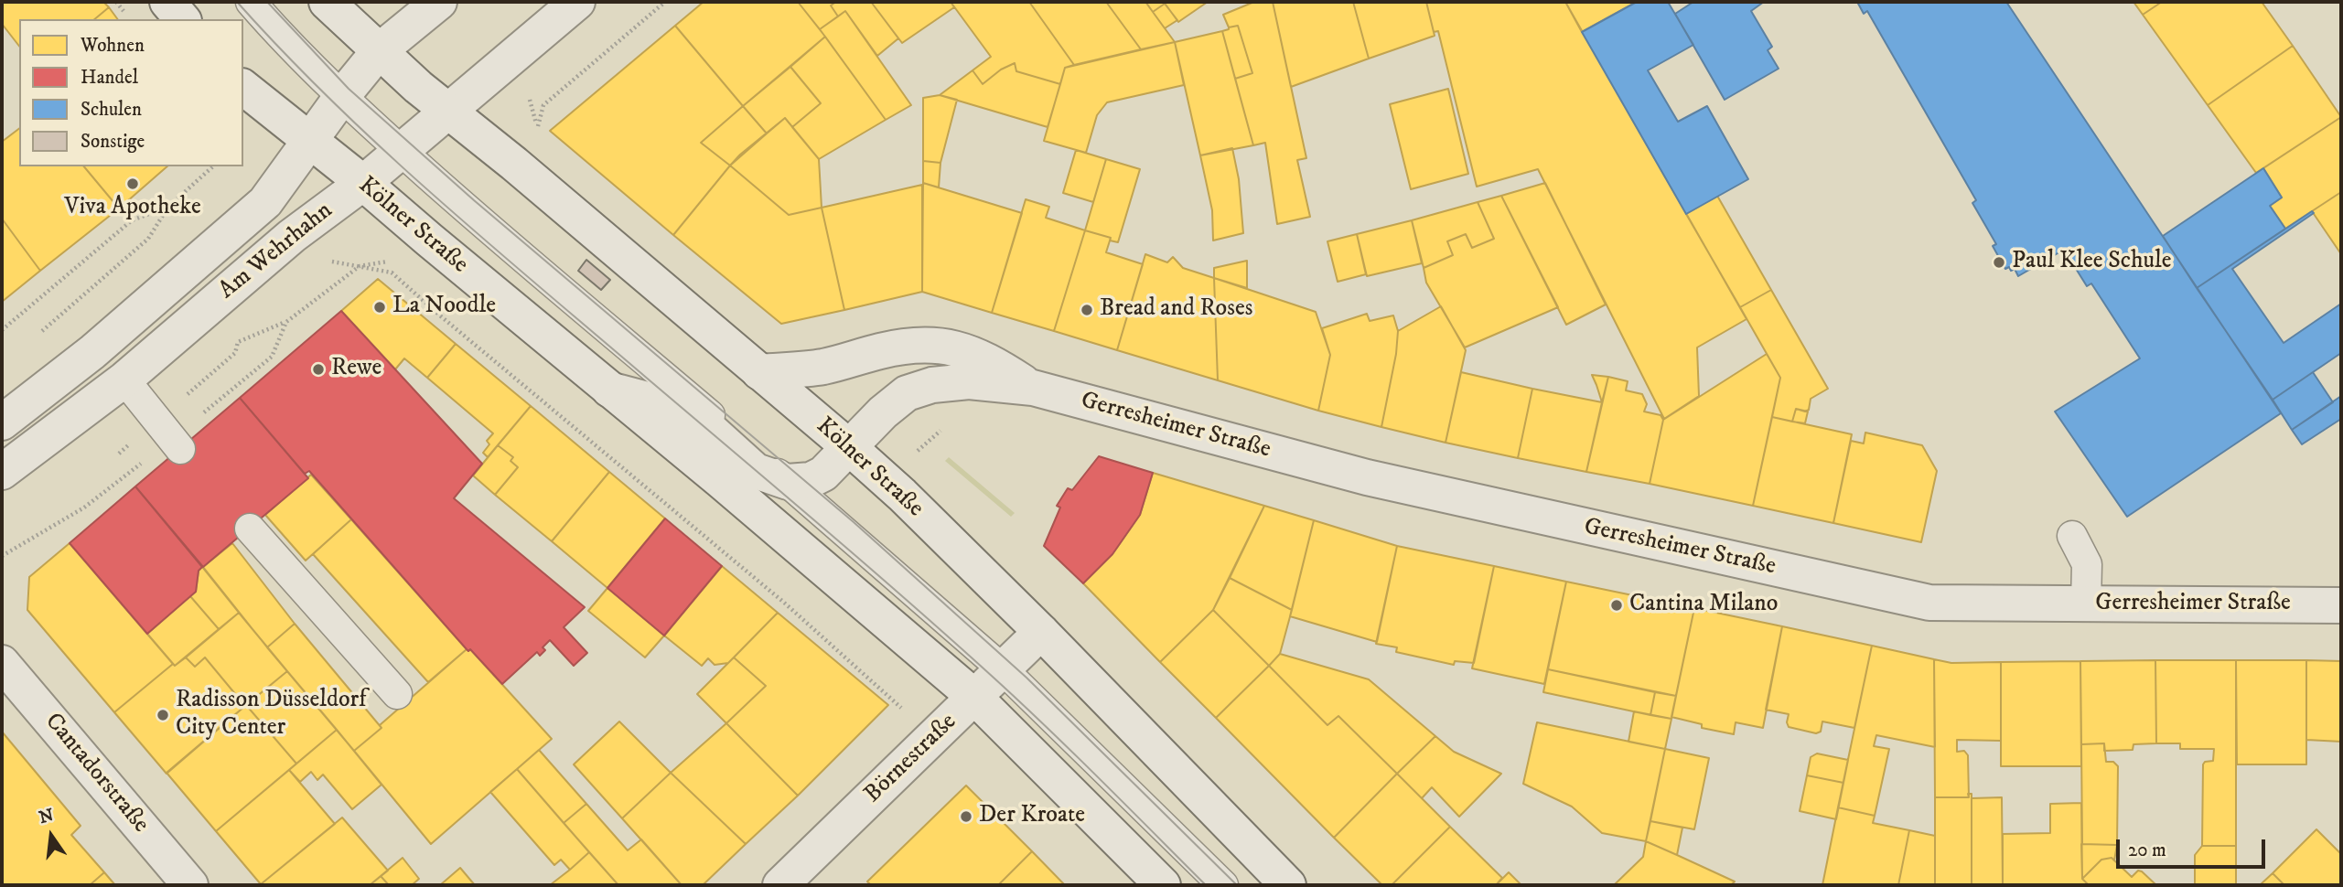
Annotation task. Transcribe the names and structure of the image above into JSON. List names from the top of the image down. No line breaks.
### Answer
{"streets":{"street":["Kölner Straße","Am Wehrhahn","Gerresheimer Straße","Börnestraße","Cantadorstraße"]},"crossings":[["Kölner Straße","Am Wehrhahn"],["Kölner Straße","Gerresheimer Straße"],["Kölner Straße","Börnestraße"]],"places":["Viva Apotheke","Paul Klee Schule","La Noodle","Bread and Roses","Rewe","Cantina Milano","Radisson Düsseldorf City Center","Der Kroate"],"legend":["Wohnen","Handel","Schulen","Sonstige"],"scale_bar":"20 m","north":"top"}
